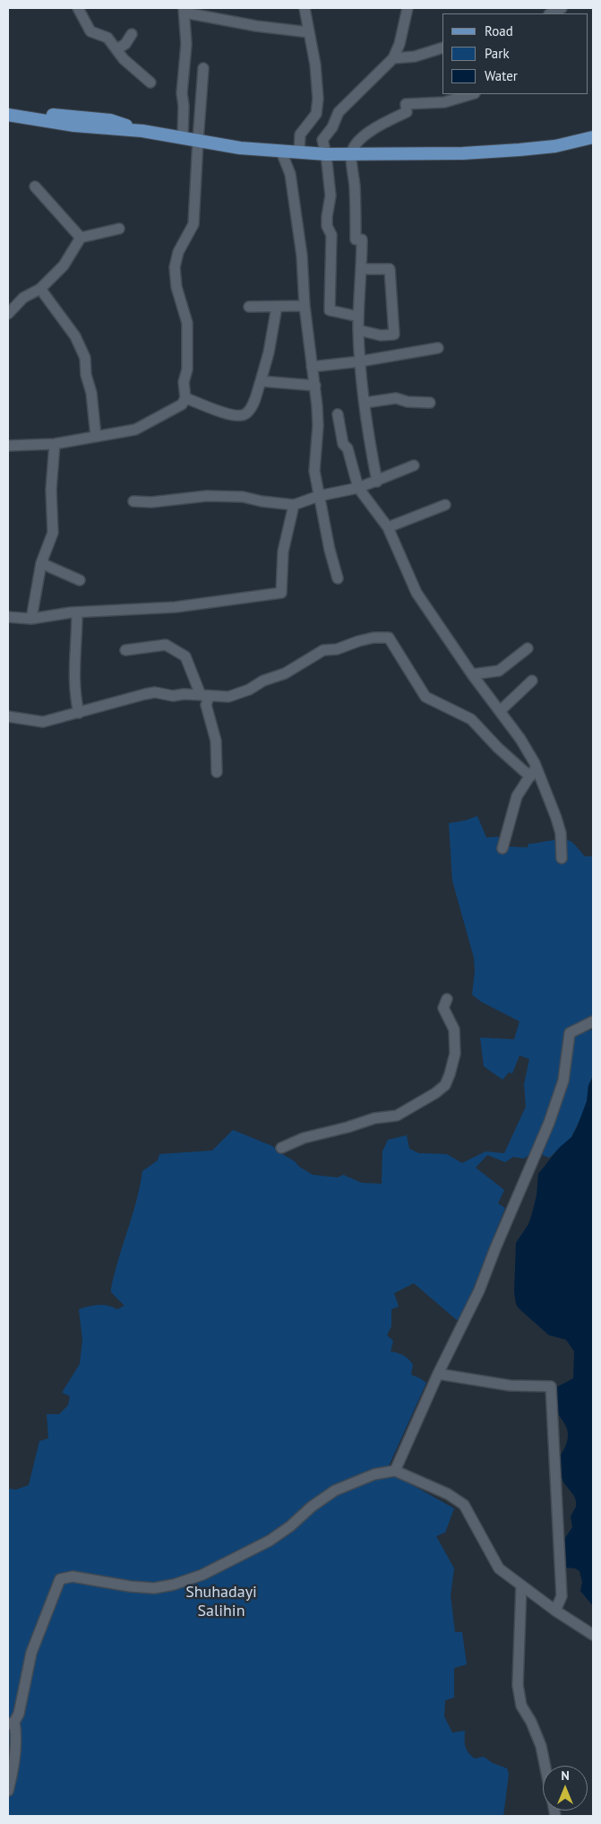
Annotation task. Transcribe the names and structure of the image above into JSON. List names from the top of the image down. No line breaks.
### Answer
{"parks":["Shuhadayi Salihin"],"legend":["Road","Park","Water"],"north":"top"}
